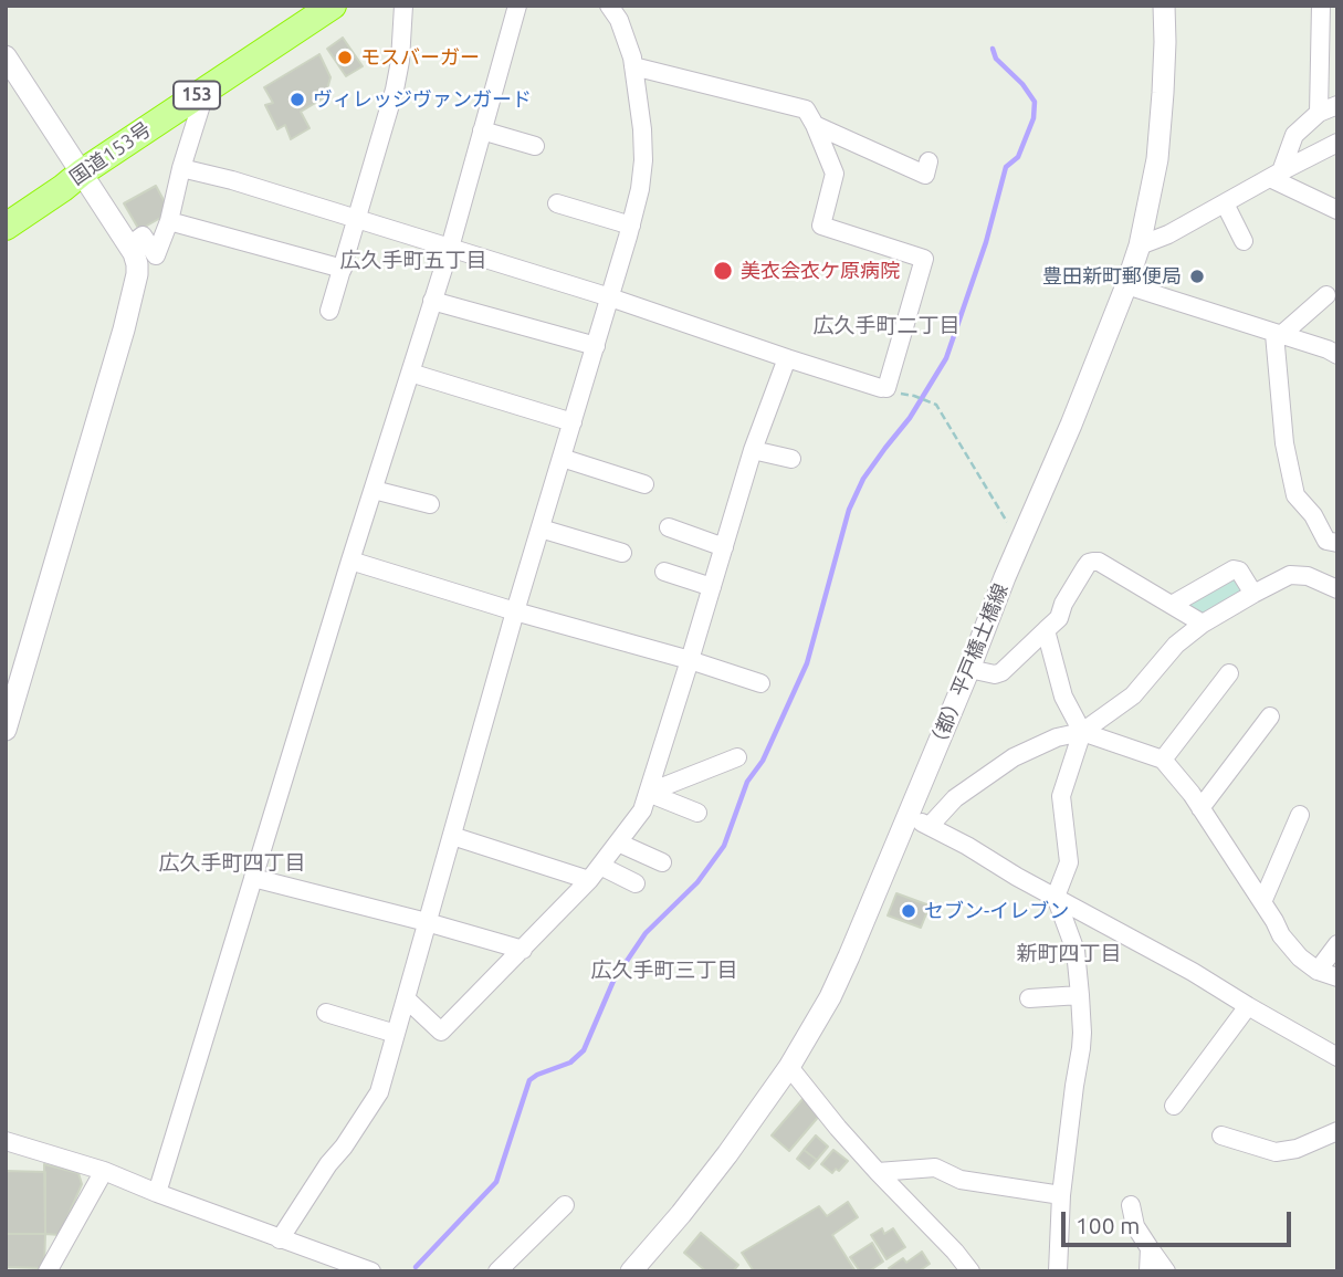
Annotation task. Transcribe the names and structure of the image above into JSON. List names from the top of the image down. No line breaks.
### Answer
{"streets":{"highway":["153","国道153号"],"street":["（都）平戸橋土橋線"]},"districts":["広久手町五丁目","広久手町二丁目","広久手町四丁目","新町四丁目","広久手町三丁目"],"places":["モスバーガー","ヴィレッジヴァンガード","美衣会衣ケ原病院","豊田新町郵便局","セブン-イレブン"],"scale_bar":"100 m"}
